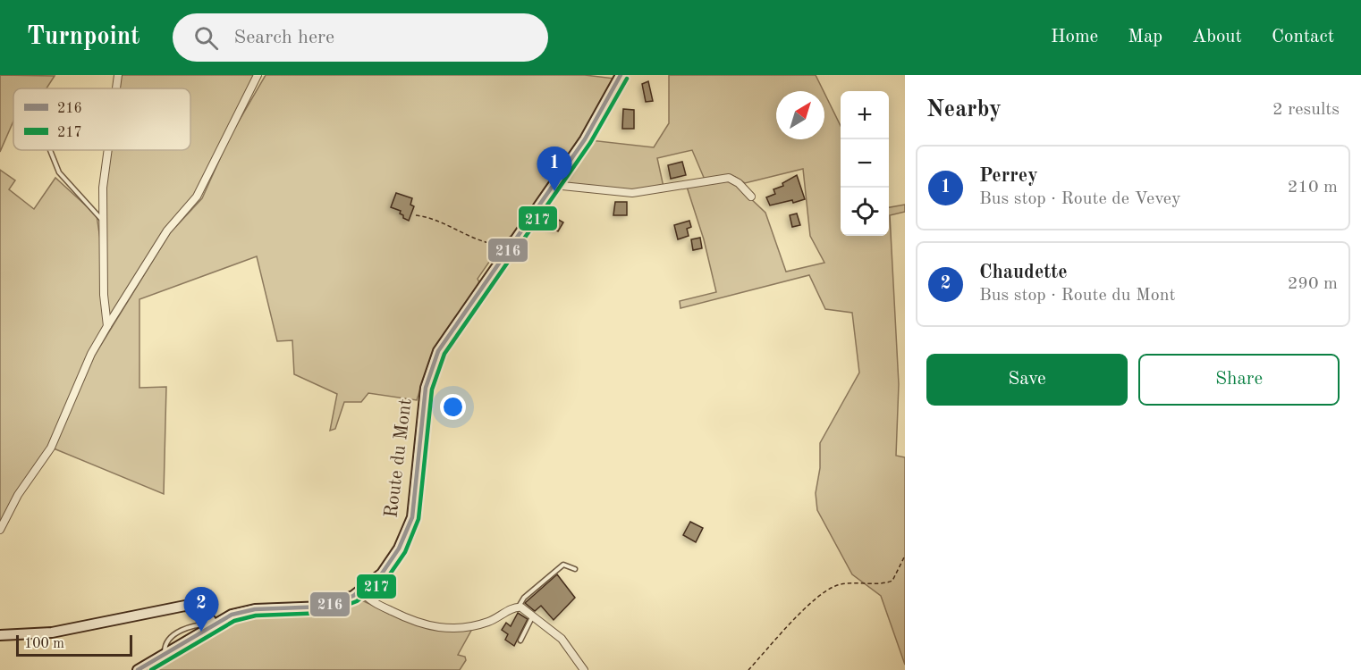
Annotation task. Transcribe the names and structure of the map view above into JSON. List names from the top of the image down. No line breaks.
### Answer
{"streets":{"main road":["Route du Mont"]},"lines":["transit line 216","transit line 217"],"legend":["216","217"],"scale_bar":"100 m","north":"top right","page":{"header":"Turnpoint","search":"Search here","nav":["Home","Map","About","Contact"],"heading":["Nearby","2 results"],"map_buttons":["+","−"],"list":[{"mark":"1","name":"Perrey","note":"Bus stop · Route de Vevey","value":"210 m"},{"mark":"2","name":"Chaudette","note":"Bus stop · Route du Mont","value":"290 m"}],"pins":["1","2"],"buttons":["Save","Share"],"scale":"100 m"}}
